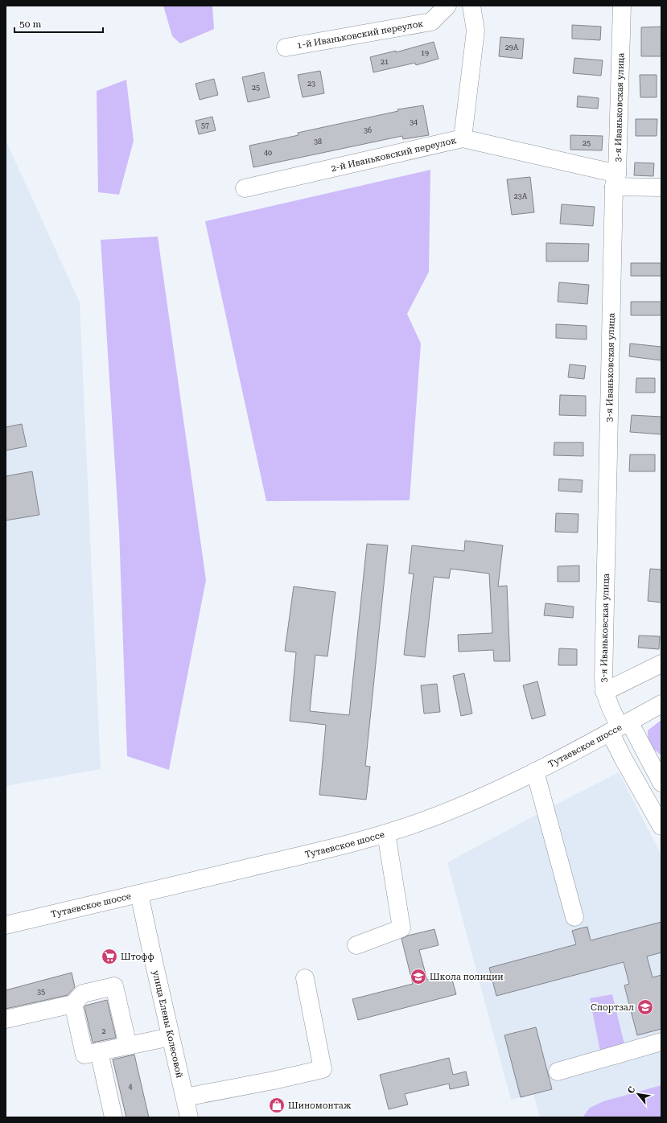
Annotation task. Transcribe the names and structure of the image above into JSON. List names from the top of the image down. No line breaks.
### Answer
{"streets":{"street":["1-й Иваньковский переулок","3-я Иваньковская улица","2-й Иваньковский переулок","Тутаевское шоссе","улица Елены Колесовой"]},"crossings":[["3-я Иваньковская улица","2-й Иваньковский переулок"],["3-я Иваньковская улица","Тутаевское шоссе"],["Тутаевское шоссе","улица Елены Колесовой"]],"places":{"supermarket":["Штофф"],"school or university":["Школа полиции","Спортзал"],"shop":["Шиномонтаж"]},"house_numbers":["29А","19","21","23","25","34","57","36","38","25","40","23А","35","2","4"],"scale_bar":"50 m","north":"top left"}
